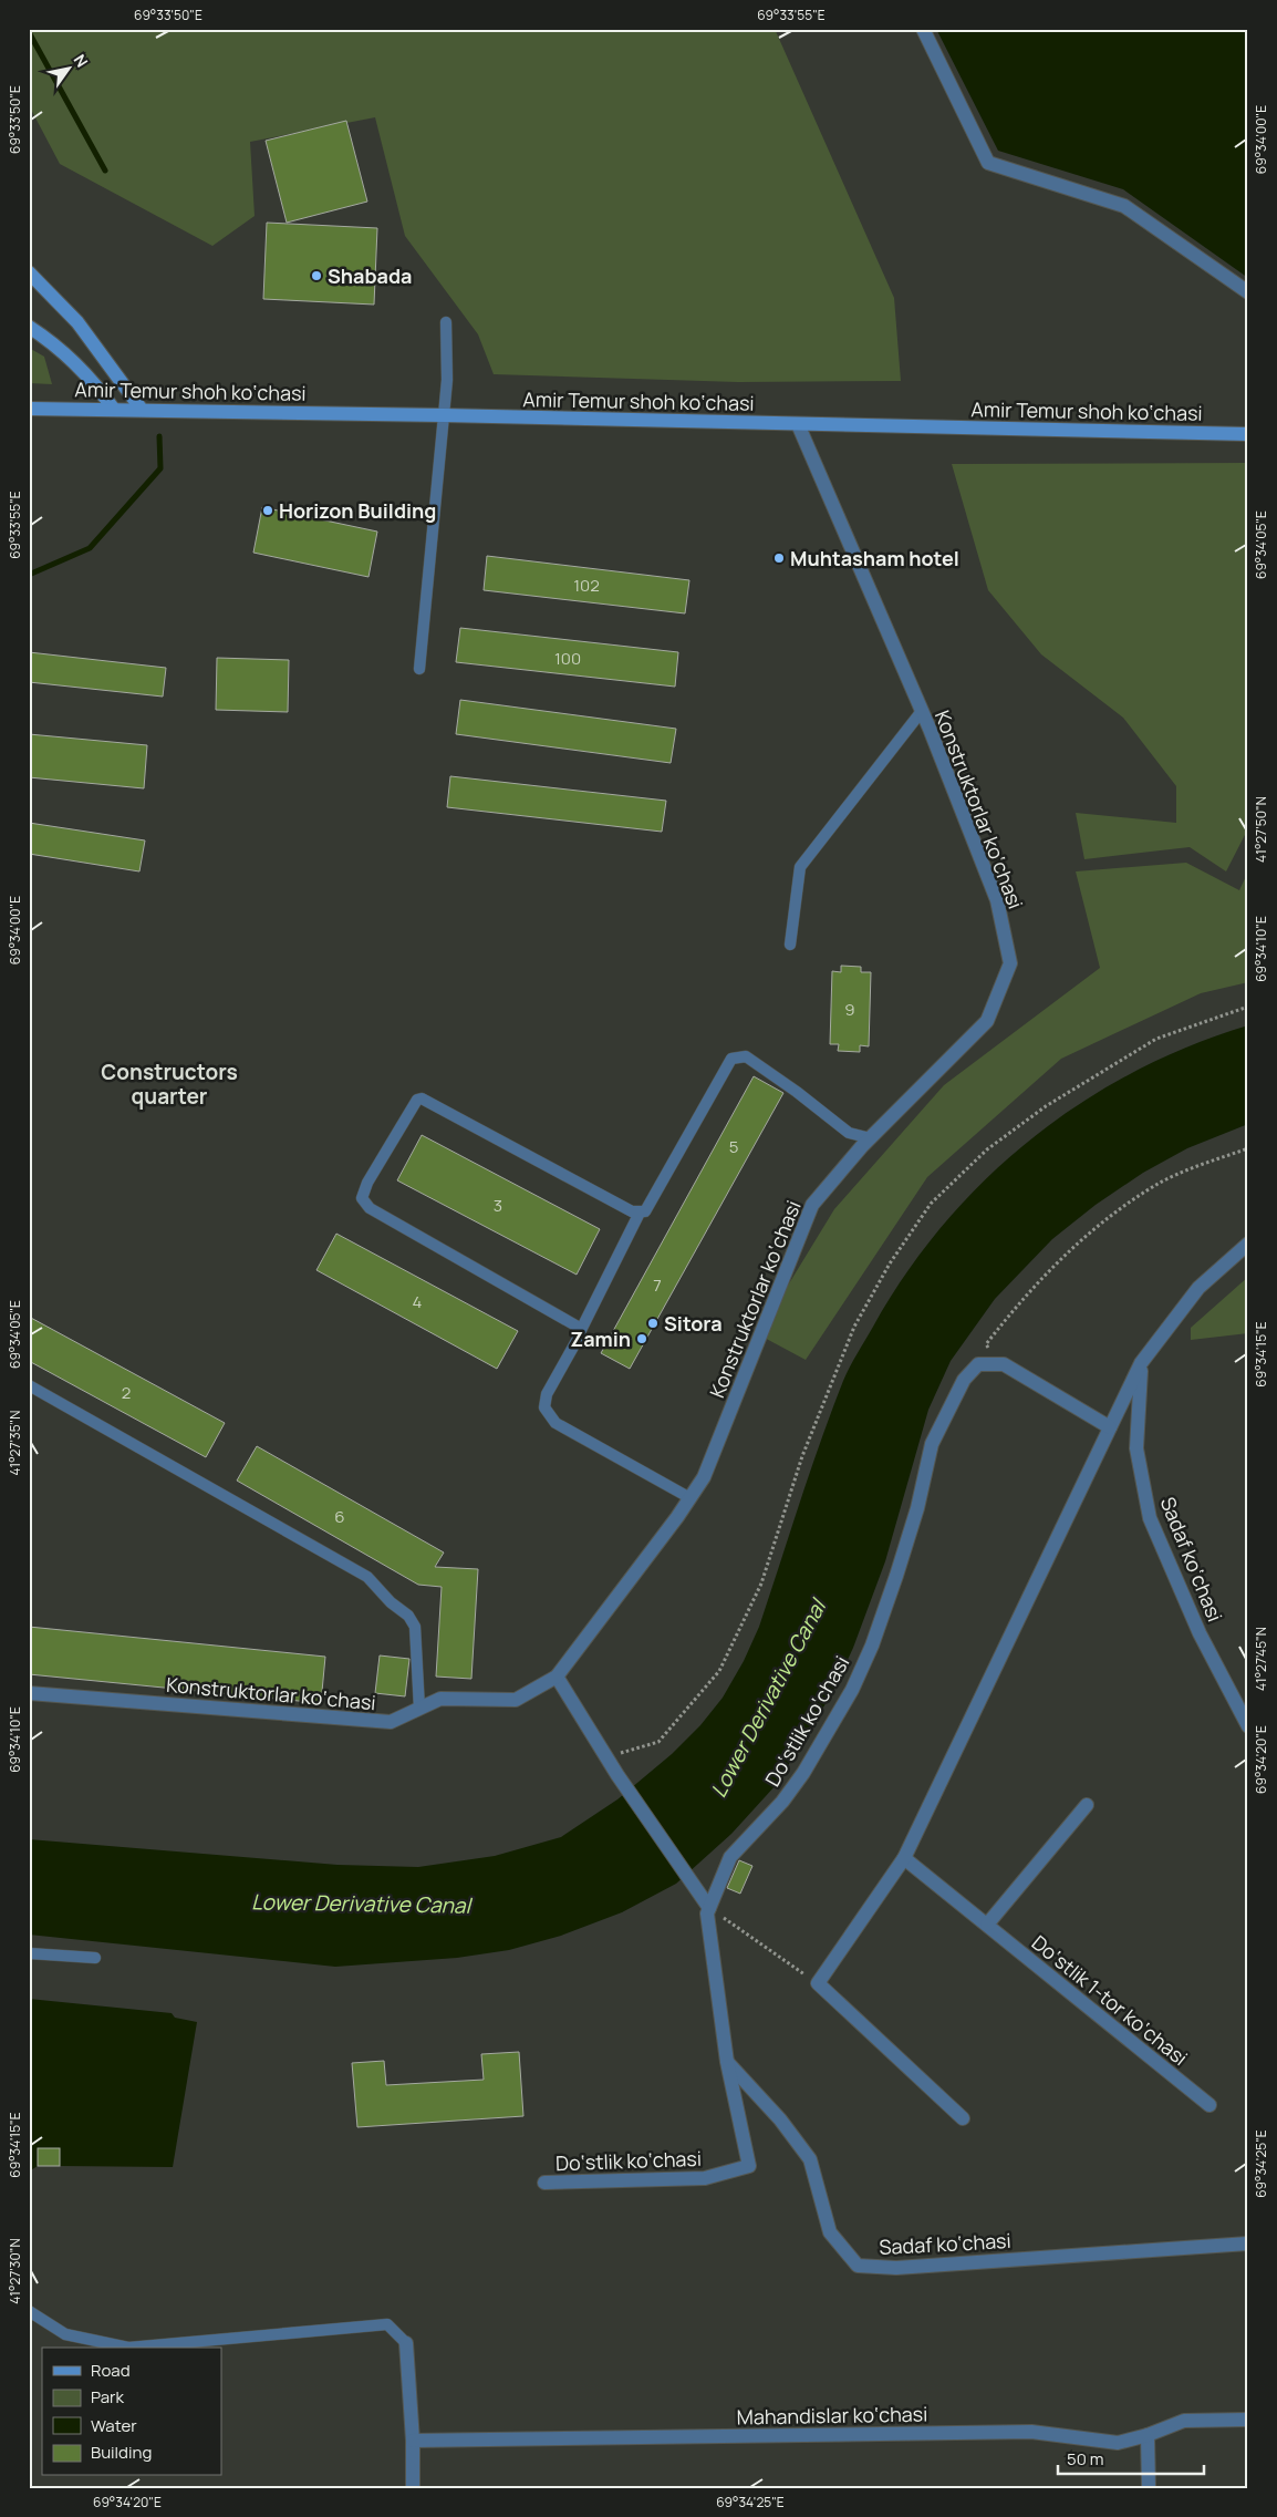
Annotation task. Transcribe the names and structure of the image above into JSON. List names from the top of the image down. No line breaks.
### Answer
{"streets":{"main road":["Amir Temur shoh ko‘chasi"],"street":["Konstruktorlar ko‘chasi","Sadaf ko‘chasi","Do‘stlik ko‘chasi","Do‘stlik 1-tor ko‘chasi","Mahandislar ko‘chasi"]},"crossings":[["Amir Temur shoh ko‘chasi","Konstruktorlar ko‘chasi"],["Sadaf ko‘chasi","Do‘stlik ko‘chasi"]],"districts":["Constructors quarter"],"water":["Lower Derivative Canal"],"places":["Shabada","Horizon Building","Muhtasham hotel","Sitora","Zamin"],"house_numbers":["102","100","9","5","3","7","4","2","6"],"legend":["Road","Park","Water","Building"],"scale_bar":"50 m","north":"top right","coordinates":["69°33'50\"E","69°33'55\"E","69°34'00\"E","69°34'05\"E","41°27'50\"N","69°34'10\"E","69°34'15\"E","41°27'35\"N","41°27'45\"N","69°34'20\"E","69°34'25\"E","41°27'30\"N"]}
